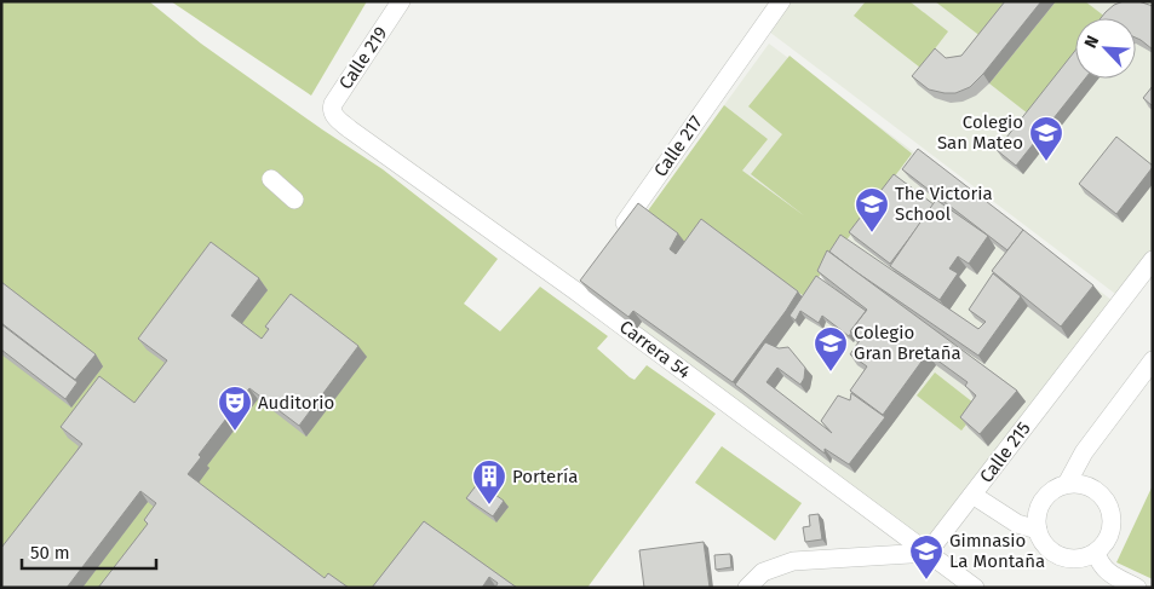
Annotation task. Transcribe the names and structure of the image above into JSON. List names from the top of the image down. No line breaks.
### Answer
{"streets":{"street":["Calle 219","Calle 217","Carrera 54","Calle 215"]},"crossings":[["Calle 219","Carrera 54"],["Carrera 54","Calle 215"]],"places":{"school or university":["Colegio San Mateo","The Victoria School","Colegio Gran Bretaña","Gimnasio La Montaña"],"theatre":["Auditorio"],"building":["Portería"]},"scale_bar":"50 m","north":"top left"}
